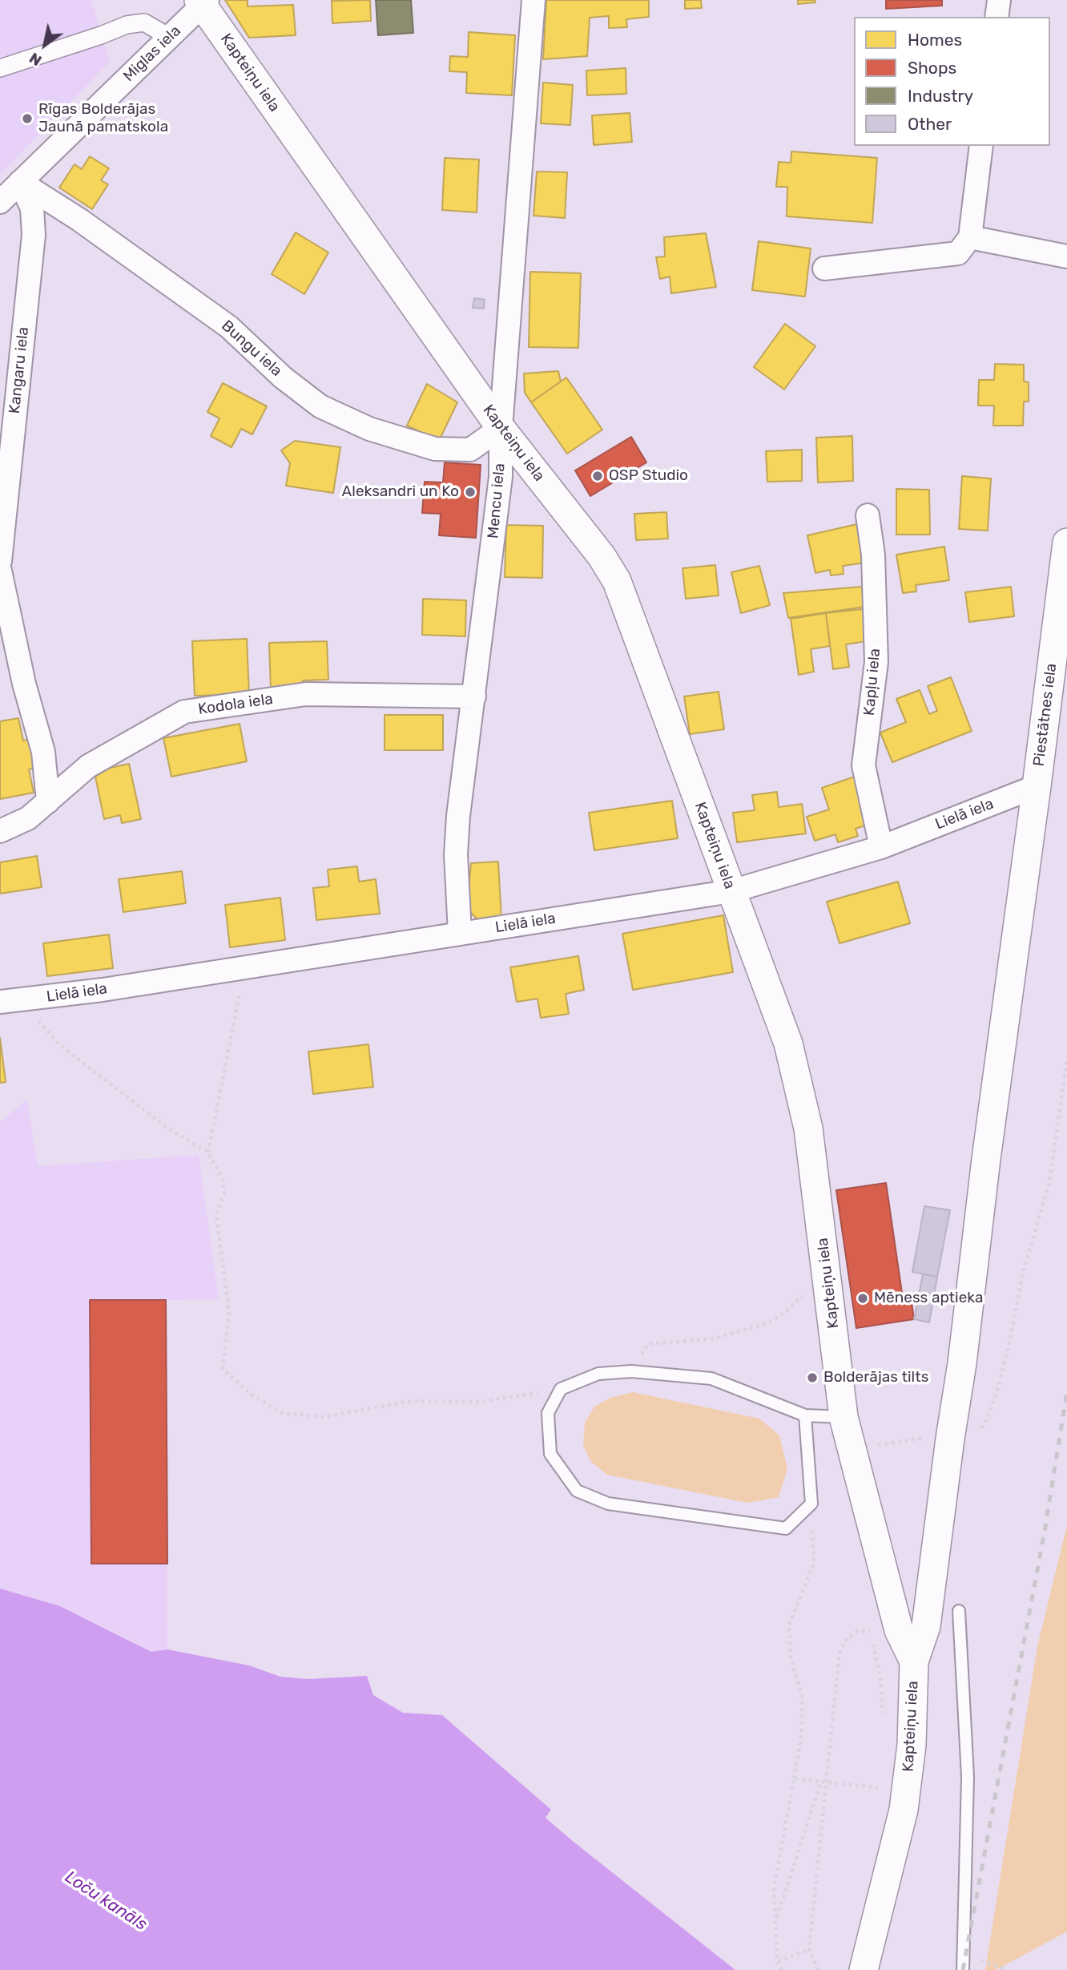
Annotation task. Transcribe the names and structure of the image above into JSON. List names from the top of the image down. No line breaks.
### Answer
{"streets":{"street":["Miglas iela","Kapteiņu iela","Bungu iela","Kangaru iela","Mencu iela","Kapļu iela","Kodola iela","Piestātnes iela","Lielā iela"]},"crossings":[["Miglas iela","Kapteiņu iela"],["Miglas iela","Bungu iela"],["Miglas iela","Kangaru iela"],["Kapteiņu iela","Bungu iela"],["Kapteiņu iela","Mencu iela"],["Kapteiņu iela","Piestātnes iela"],["Kapteiņu iela","Lielā iela"],["Bungu iela","Kangaru iela"],["Bungu iela","Mencu iela"],["Mencu iela","Kodola iela"],["Mencu iela","Lielā iela"],["Kapļu iela","Lielā iela"],["Piestātnes iela","Lielā iela"]],"water":["Loču kanāls"],"places":["Rīgas Bolderājas Jaunā pamatskola","OSP Studio","Aleksandri un Ko","Mēness aptieka","Bolderājas tilts"],"legend":["Homes","Shops","Industry","Other"],"north":"bottom left"}
